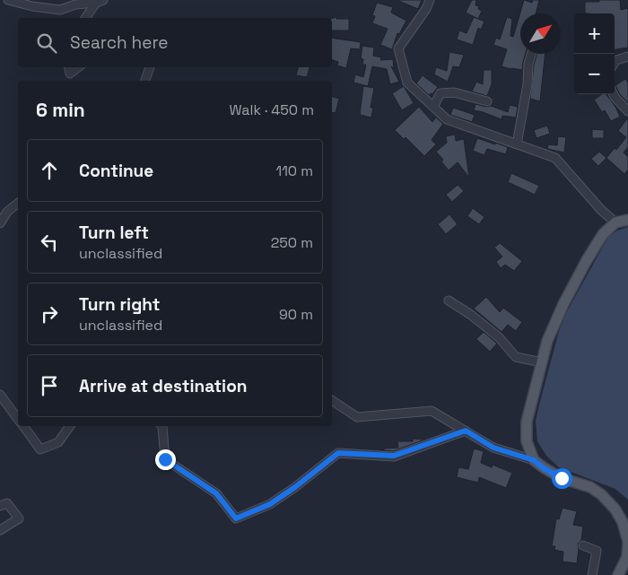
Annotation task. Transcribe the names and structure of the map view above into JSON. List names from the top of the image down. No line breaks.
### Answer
{"north":"top right","page":{"map_buttons":["+","−"],"search":"Search here","heading":["6 min","Walk · 450 m"],"list":[["Continue","110 m"],["Turn left","unclassified","250 m"],["Turn right","unclassified","90 m"],"Arrive at destination"]}}
